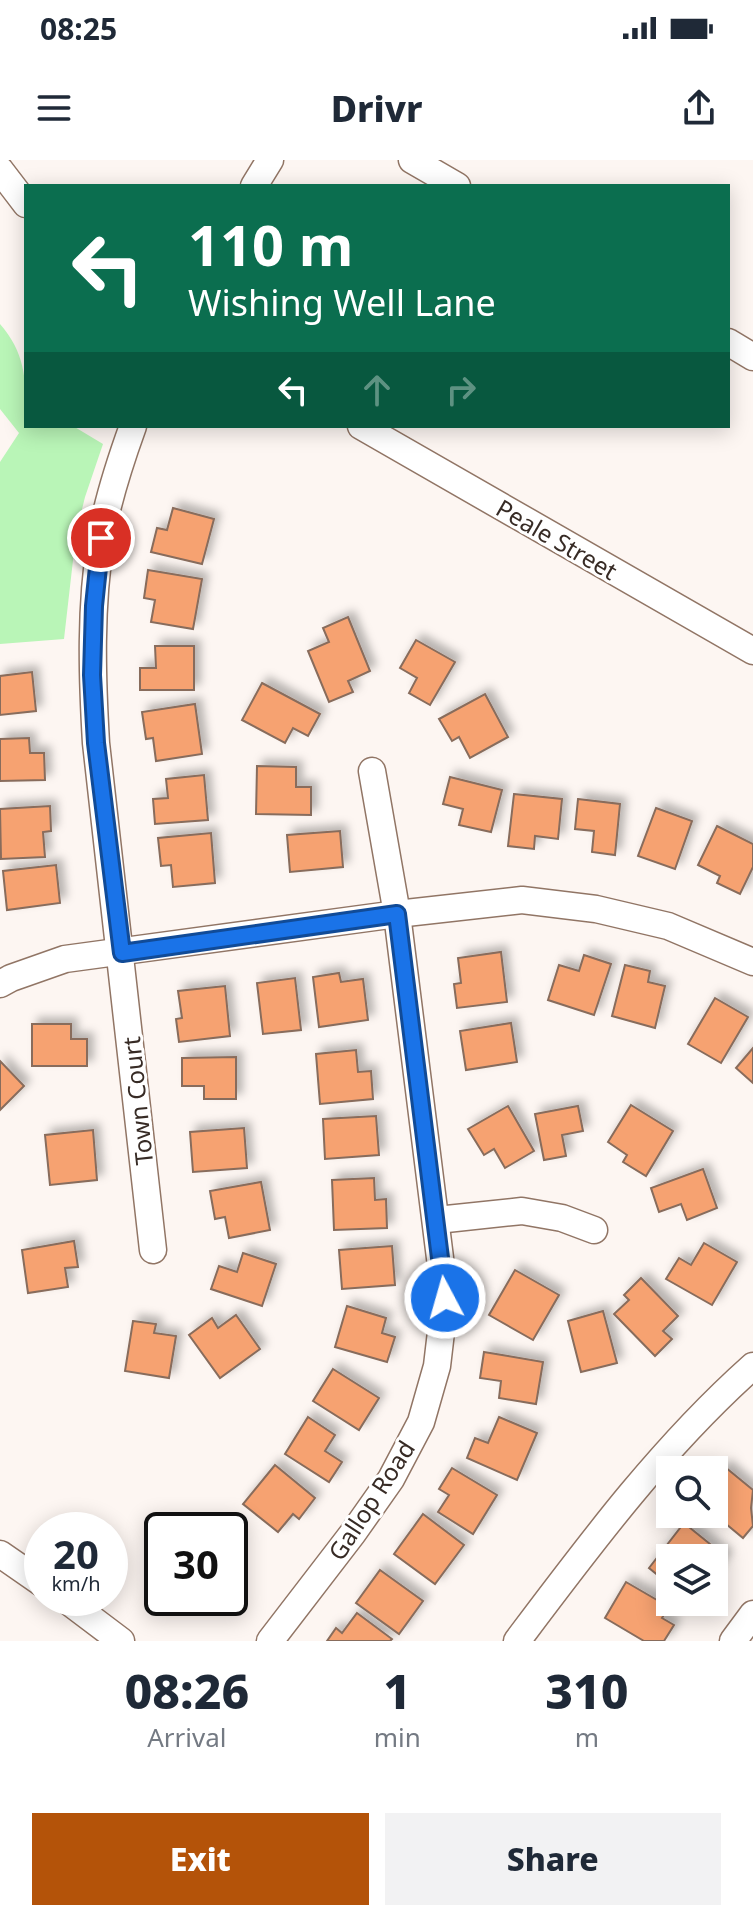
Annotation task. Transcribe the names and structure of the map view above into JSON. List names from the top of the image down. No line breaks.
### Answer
{"streets":{"street":["Peale Street","Town Court","Gallop Road"]},"page":{"status":"08:25","header":"Drivr","turn":["110 m","Wishing Well Lane"],"speed":"20 km/h","limit":"30","eta":["08:26","Arrival","1","min","310","m"],"buttons":["Exit","Share"]}}
